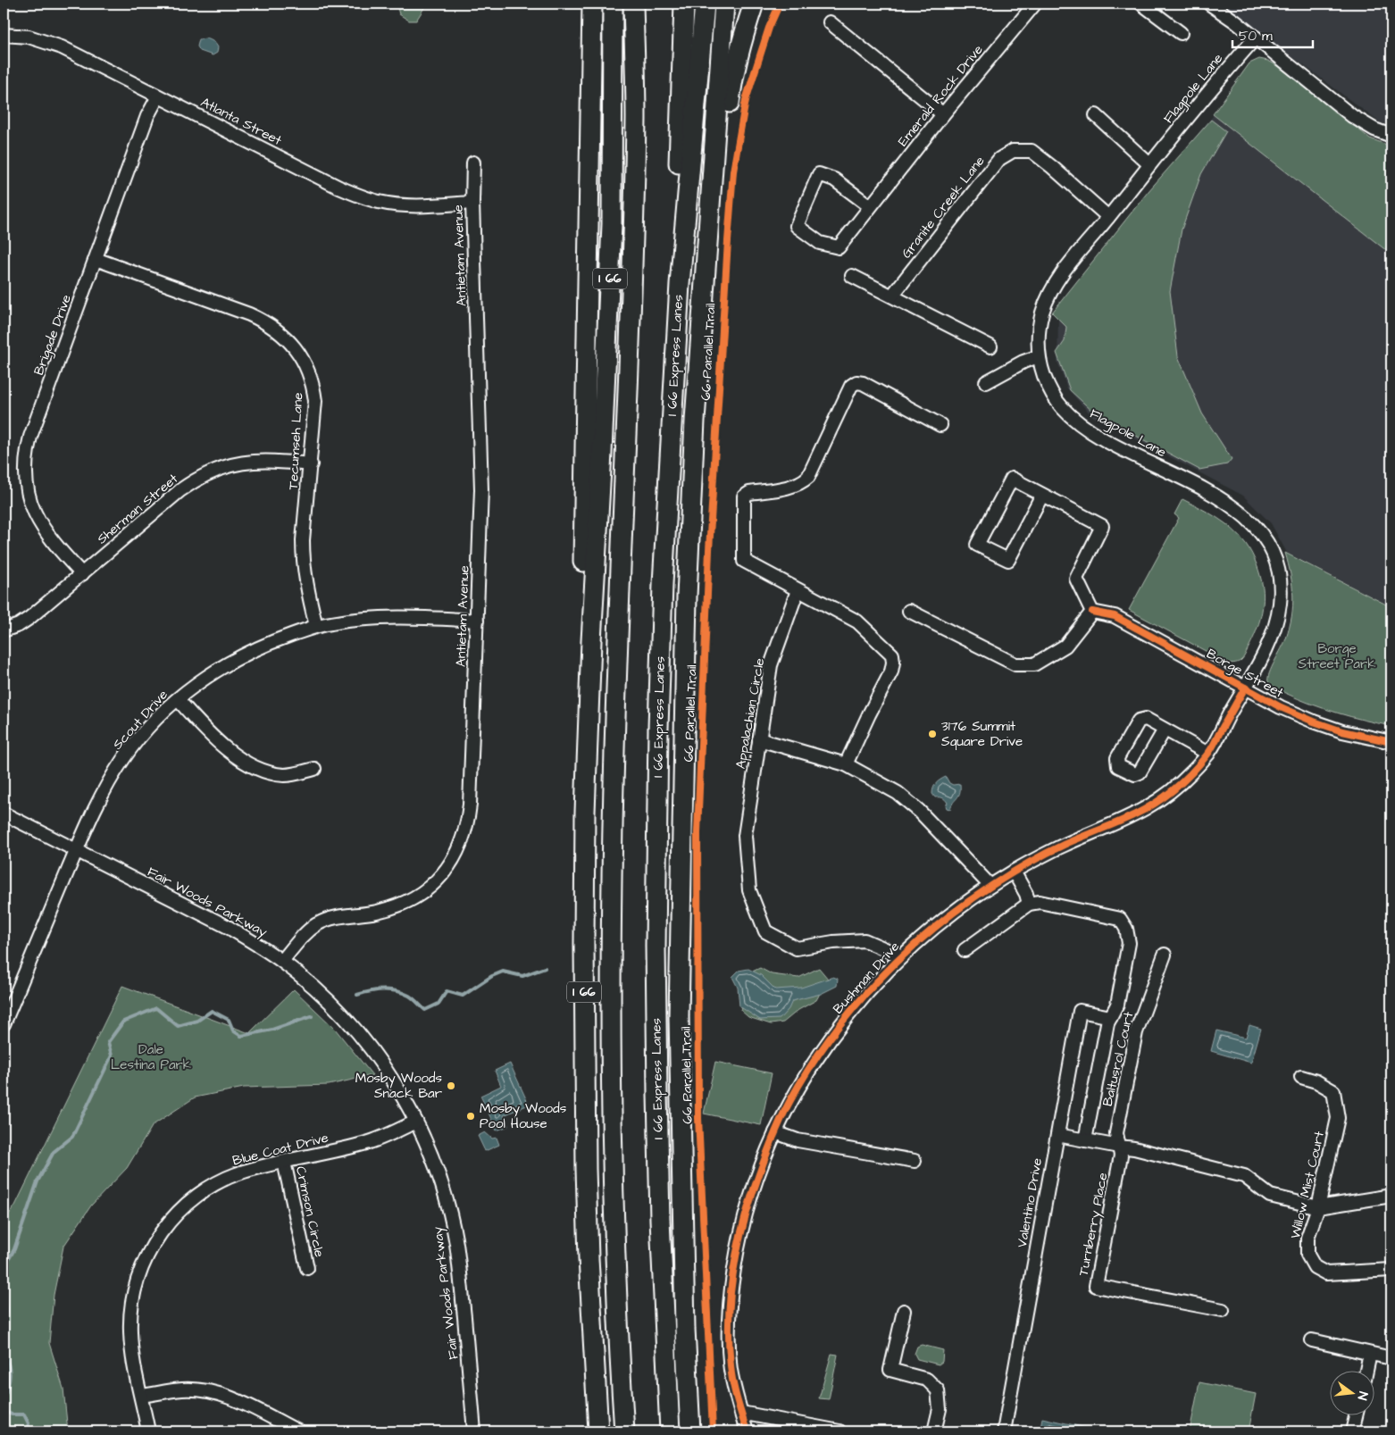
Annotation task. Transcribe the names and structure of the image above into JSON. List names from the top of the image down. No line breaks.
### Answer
{"streets":{"highway":["I 66","I 66 Express Lanes"],"street":["Flagpole Lane","Emerald Rock Drive","Atlanta Street","Granite Creek Lane","Antietam Avenue","Brigade Drive","Tecumseh Lane","Sherman Street","Borge Street","Appalachian Circle","Scout Drive","Fair Woods Parkway","Bushman Drive","Baltusrol Court","Blue Coat Drive","Willow Mist Court","Valentino Drive","Crimson Circle","Turnberry Place"],"cycle path":["66 Parallel Trail"]},"crossings":[["Flagpole Lane","Granite Creek Lane"],["Flagpole Lane","Borge Street"],["Flagpole Lane","Bushman Drive"],["Atlanta Street","Antietam Avenue"],["Atlanta Street","Brigade Drive"],["Antietam Avenue","Scout Drive"],["Antietam Avenue","Fair Woods Parkway"],["Brigade Drive","Tecumseh Lane"],["Brigade Drive","Sherman Street"],["Tecumseh Lane","Sherman Street"],["Tecumseh Lane","Scout Drive"],["Borge Street","Bushman Drive"],["Appalachian Circle","Bushman Drive"],["Scout Drive","Fair Woods Parkway"],["Fair Woods Parkway","Blue Coat Drive"],["Baltusrol Court","Turnberry Place"],["Blue Coat Drive","Crimson Circle"]],"parks":["Borge Street Park","Dale Lestina Park"],"places":["3176 Summit Square Drive","Mosby Woods Snack Bar","Mosby Woods Pool House"],"scale_bar":"50 m","north":"right"}
